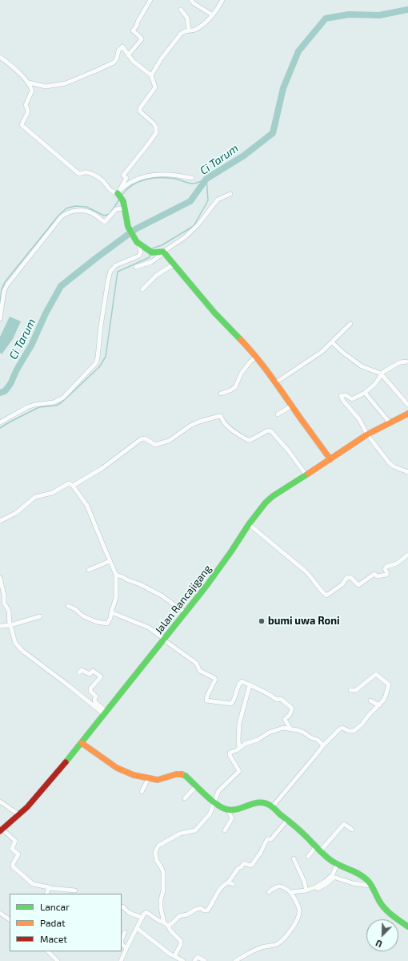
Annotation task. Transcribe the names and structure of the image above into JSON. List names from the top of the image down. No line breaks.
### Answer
{"streets":{"street":["Jalan Rancajigang"]},"water":["Ci Tarum"],"places":["bumi uwa Roni"],"legend":["Lancar","Padat","Macet"],"north":"bottom left"}
